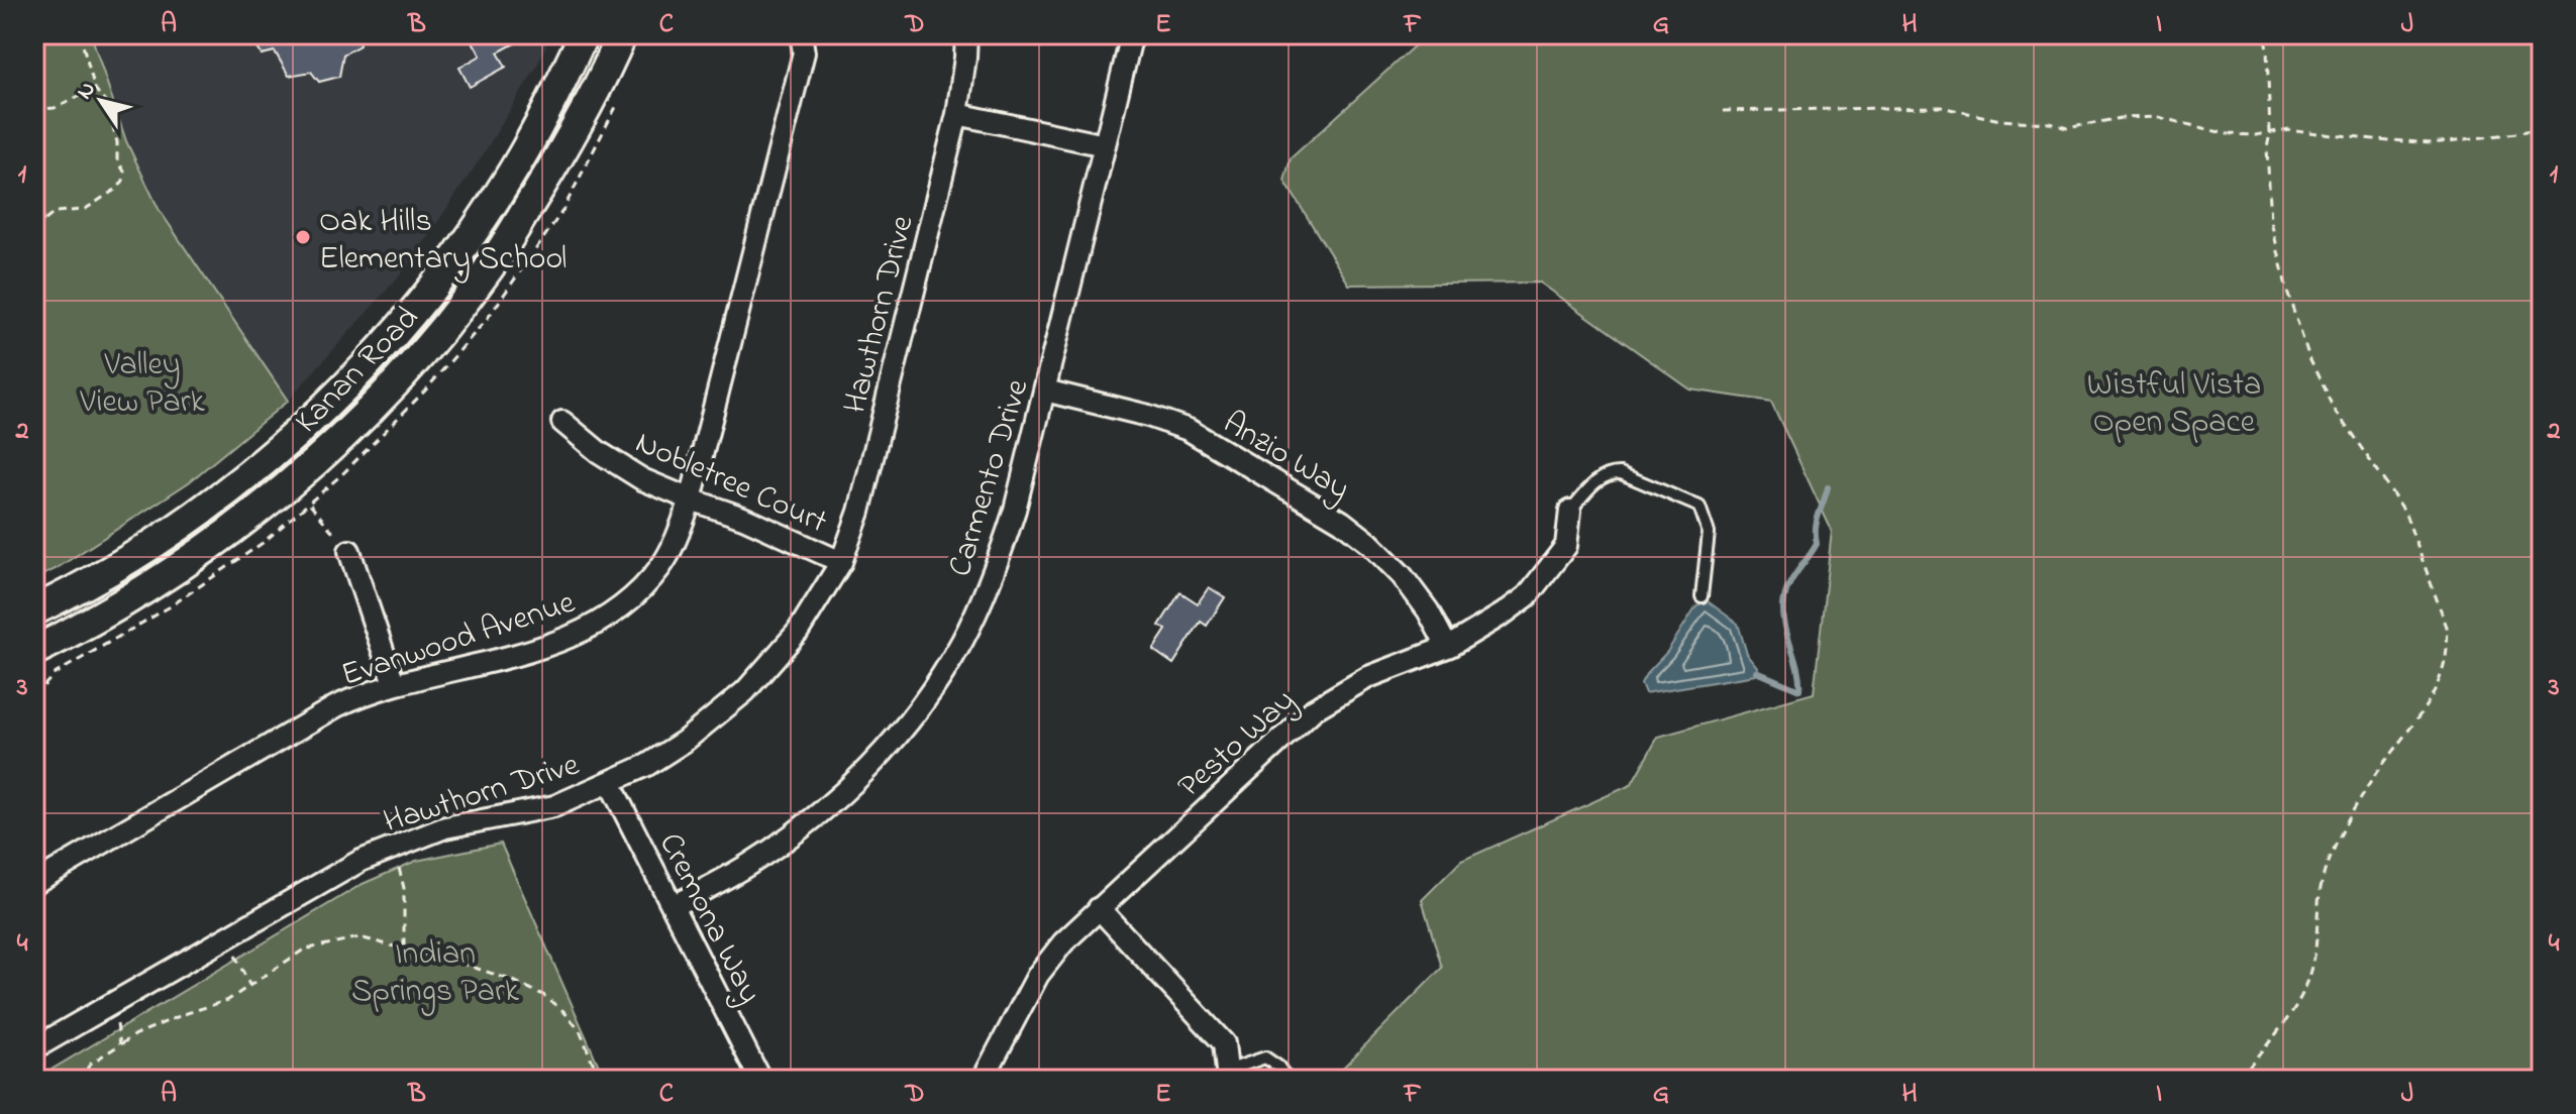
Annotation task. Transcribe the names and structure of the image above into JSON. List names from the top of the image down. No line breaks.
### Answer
{"streets":{"main road":["Kanan Road"],"street":["Hawthorn Drive","Anzio Way","Carmento Drive","Nobletree Court","Evanwood Avenue","Pesto Way","Cremona Way"]},"crossings":[["Hawthorn Drive","Nobletree Court"],["Hawthorn Drive","Cremona Way"],["Anzio Way","Carmento Drive"],["Anzio Way","Pesto Way"],["Carmento Drive","Cremona Way"],["Nobletree Court","Evanwood Avenue"]],"parks":["Valley View Park","Wistful Vista Open Space","Indian Springs Park"],"places":["Oak Hills Elementary School"],"north":"top left","grid":{"columns":["A","B","C","D","E","F","G","H","I","J"],"rows":["1","2","3","4"]}}
